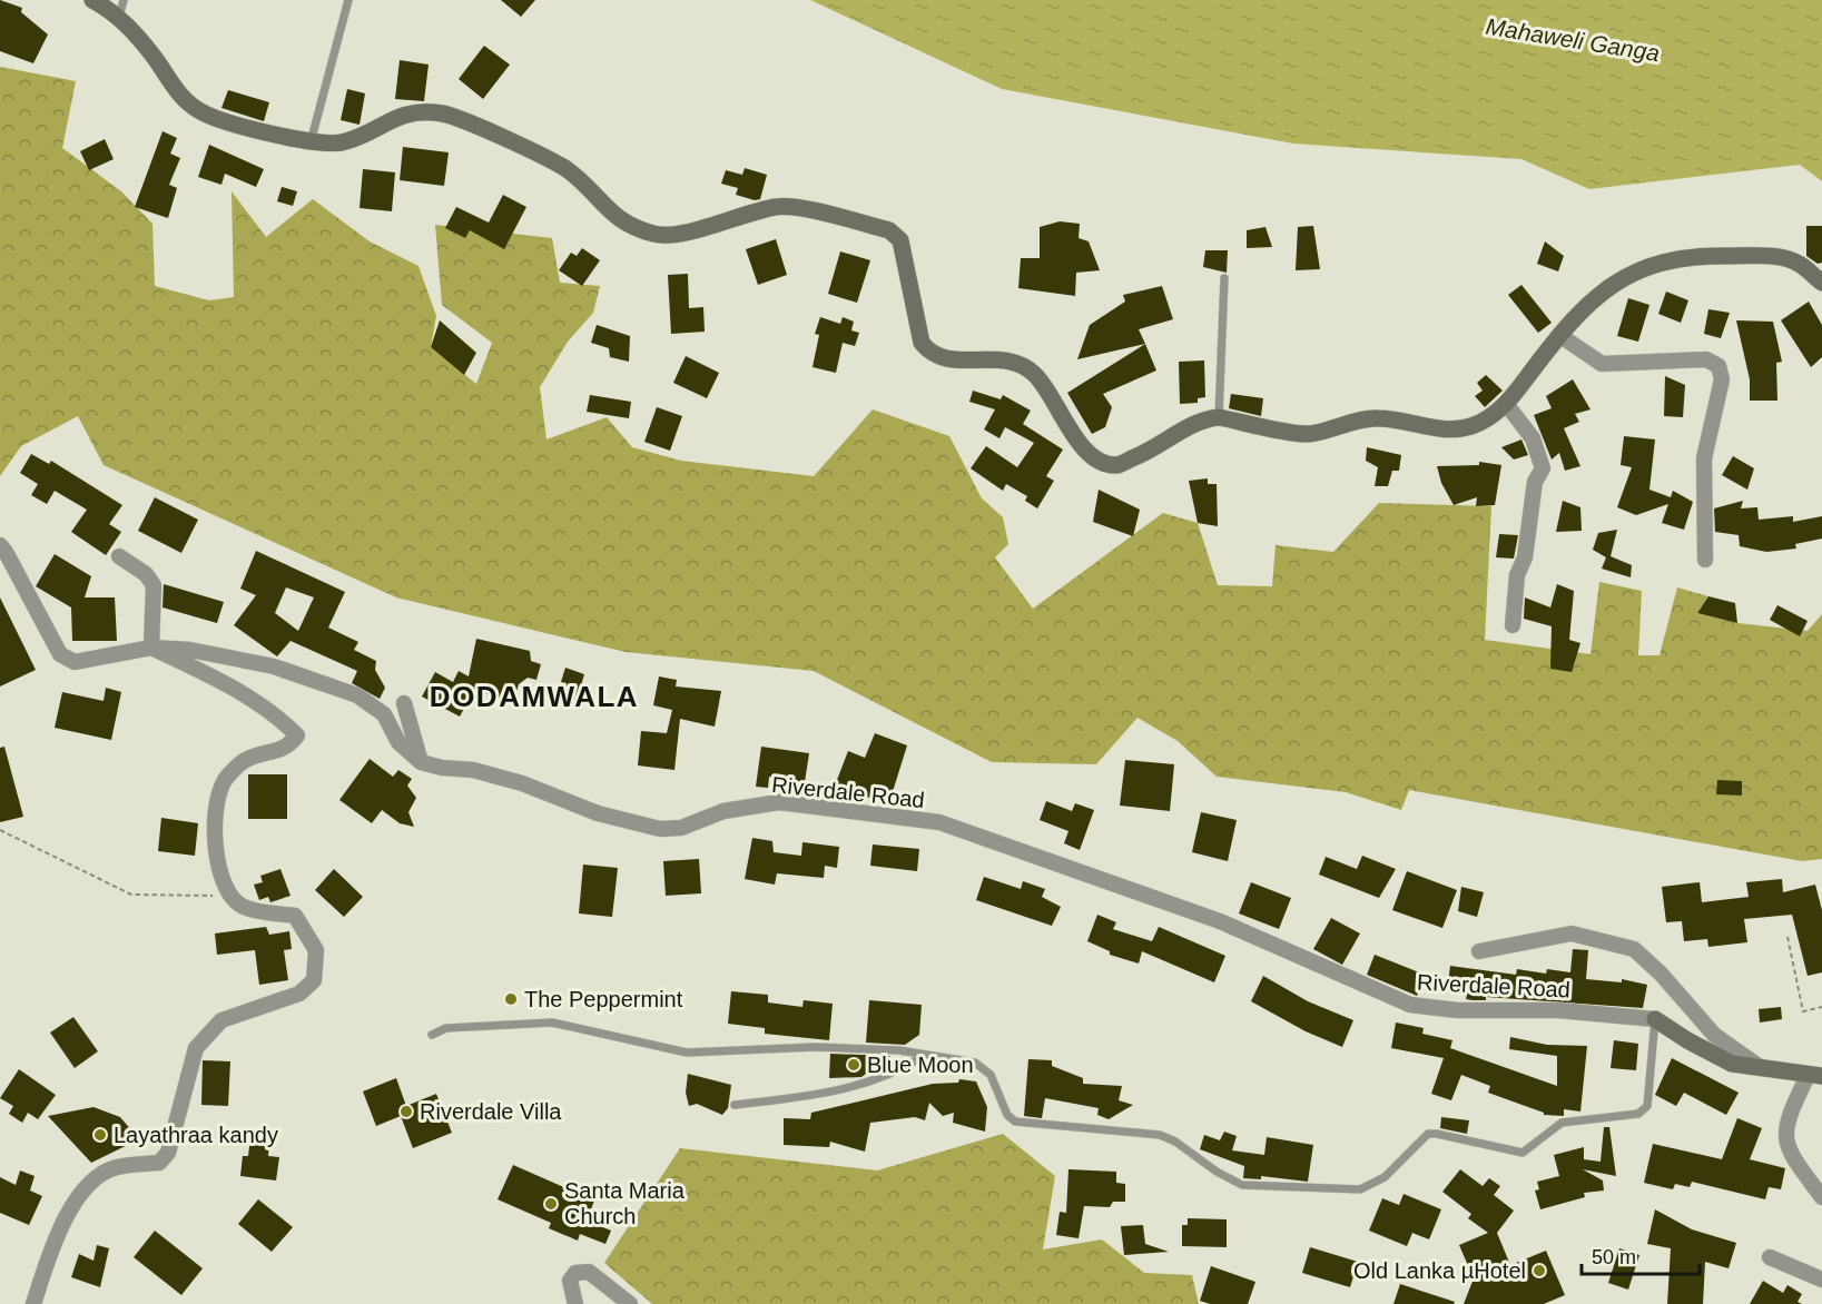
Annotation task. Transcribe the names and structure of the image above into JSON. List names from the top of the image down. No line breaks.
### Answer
{"streets":{"street":["Riverdale Road"]},"districts":["DODAMWALA"],"water":["Mahaweli Ganga"],"places":["The Peppermint","Blue Moon","Riverdale Villa","Layathraa kandy","Santa Maria Church","Old Lanka µHotel"],"scale_bar":"50 m"}
